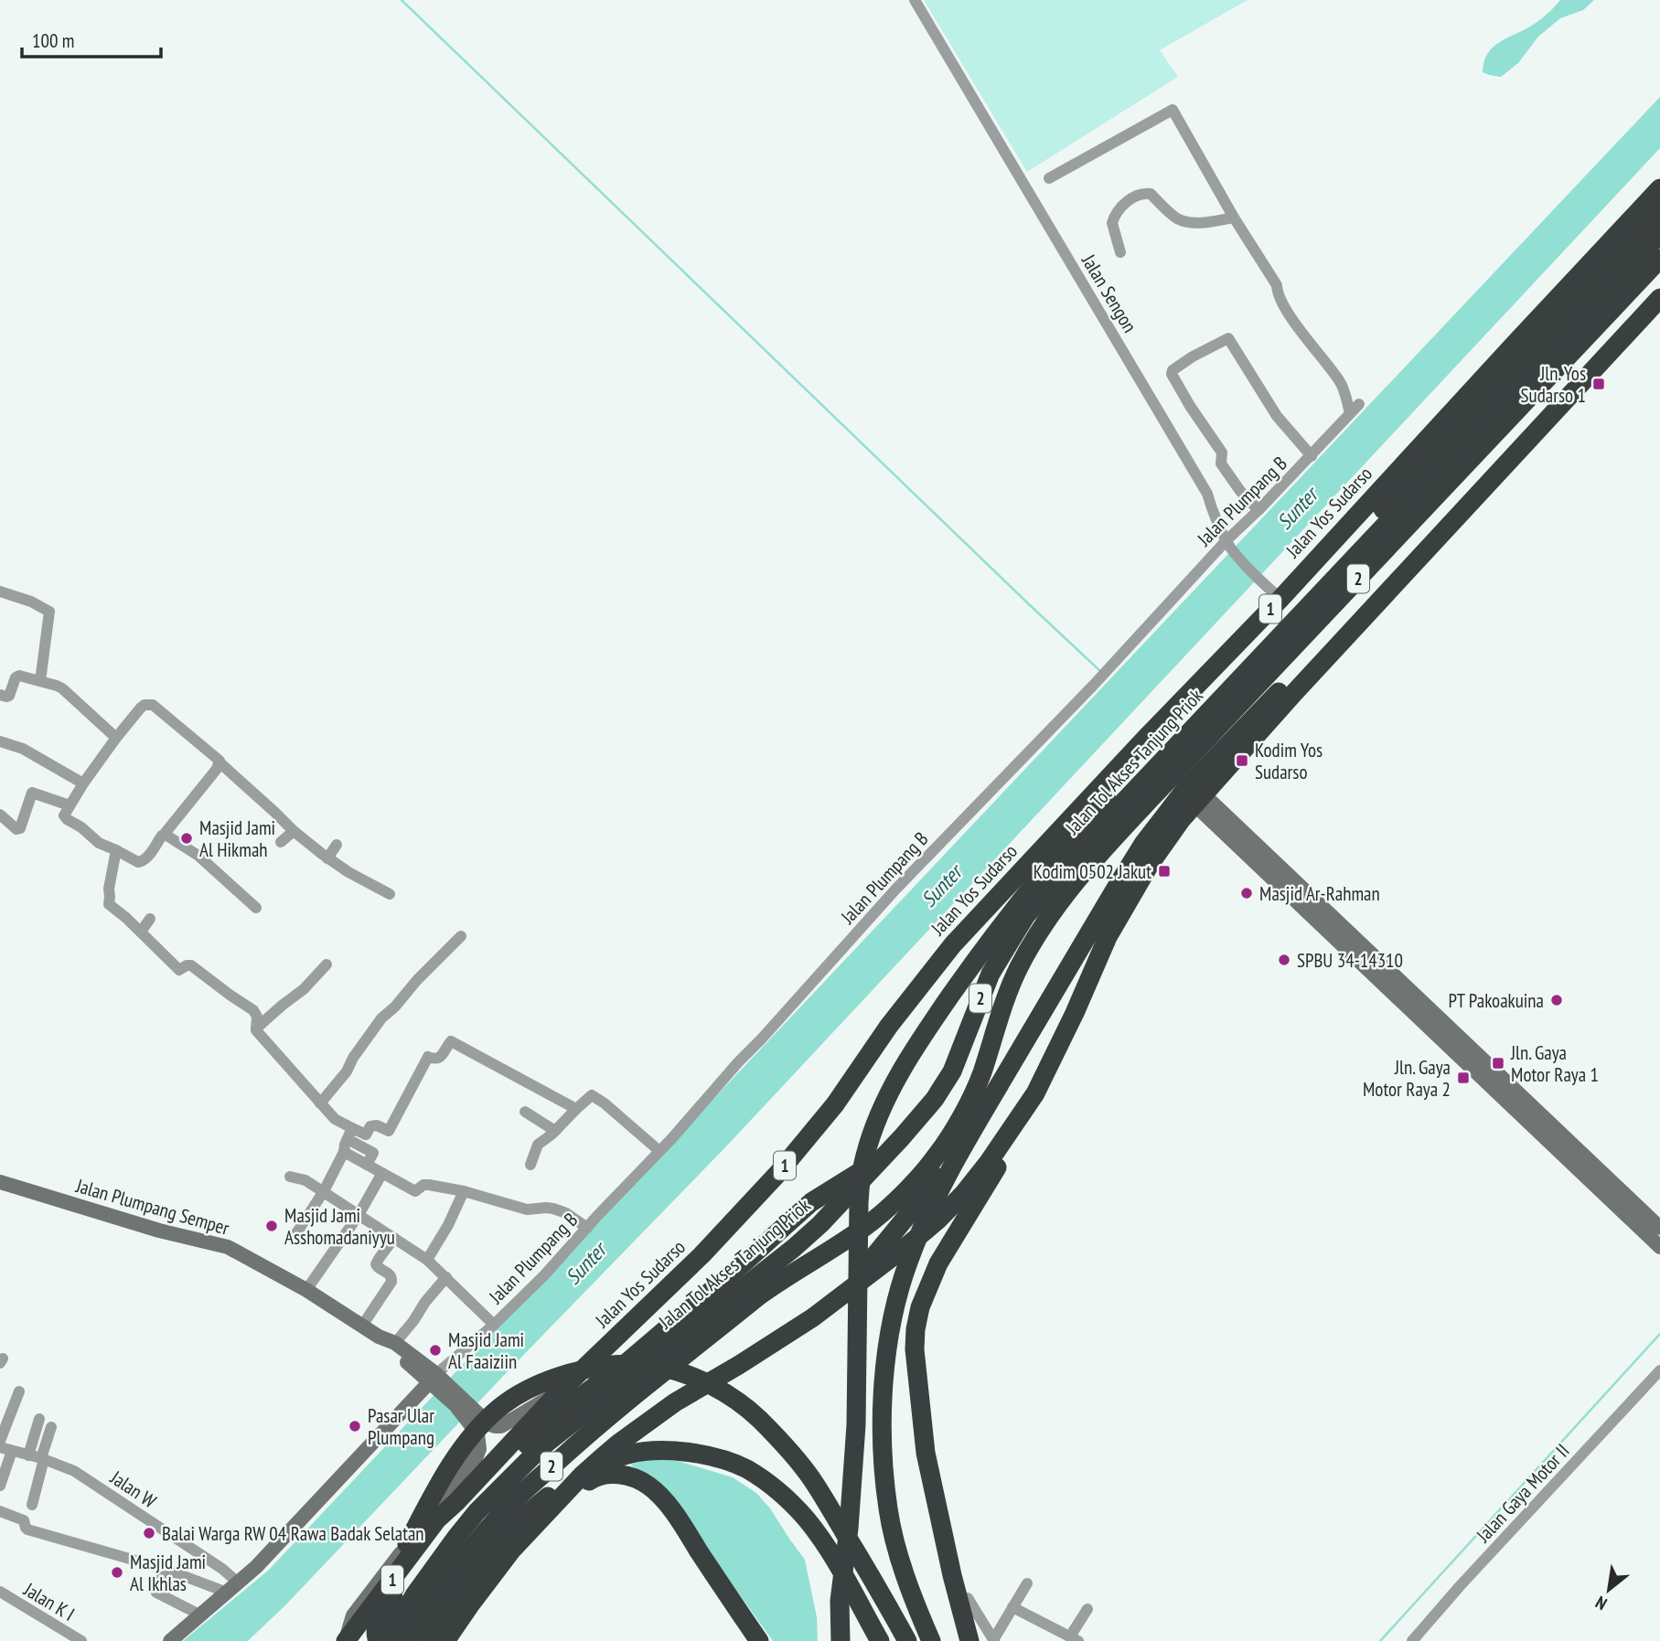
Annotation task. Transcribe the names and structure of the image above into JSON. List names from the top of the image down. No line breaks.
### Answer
{"streets":{"highway":["Jalan Yos Sudarso","2","1","Jalan Tol Akses Tanjung Priok"],"street":["Jalan Sengon","Jalan Plumpang B","Jalan Plumpang Semper","Jalan W","Jalan Gaya Motor II","Jalan K I"]},"crossings":[["Jalan Sengon","Jalan Plumpang B"],["Jalan Sengon","Jalan Yos Sudarso"],["Jalan Plumpang B","Jalan Plumpang Semper"],["Jalan Yos Sudarso","Jalan Plumpang Semper"]],"water":["Sunter"],"places":{"transit":["Jln. Yos Sudarso 1","Kodim Yos Sudarso","Kodim 0502 Jakut","Jln. Gaya Motor Raya 1","Jln. Gaya Motor Raya 2"],"other":["Masjid Jami Al Hikmah","Masjid Ar-Rahman","SPBU 34-14310","PT Pakoakuina","Masjid Jami Asshomadaniyyu","Masjid Jami Al Faaiziin","Pasar Ular Plumpang","Balai Warga RW 04 Rawa Badak Selatan","Masjid Jami Al Ikhlas"]},"scale_bar":"100 m","north":"bottom left"}
